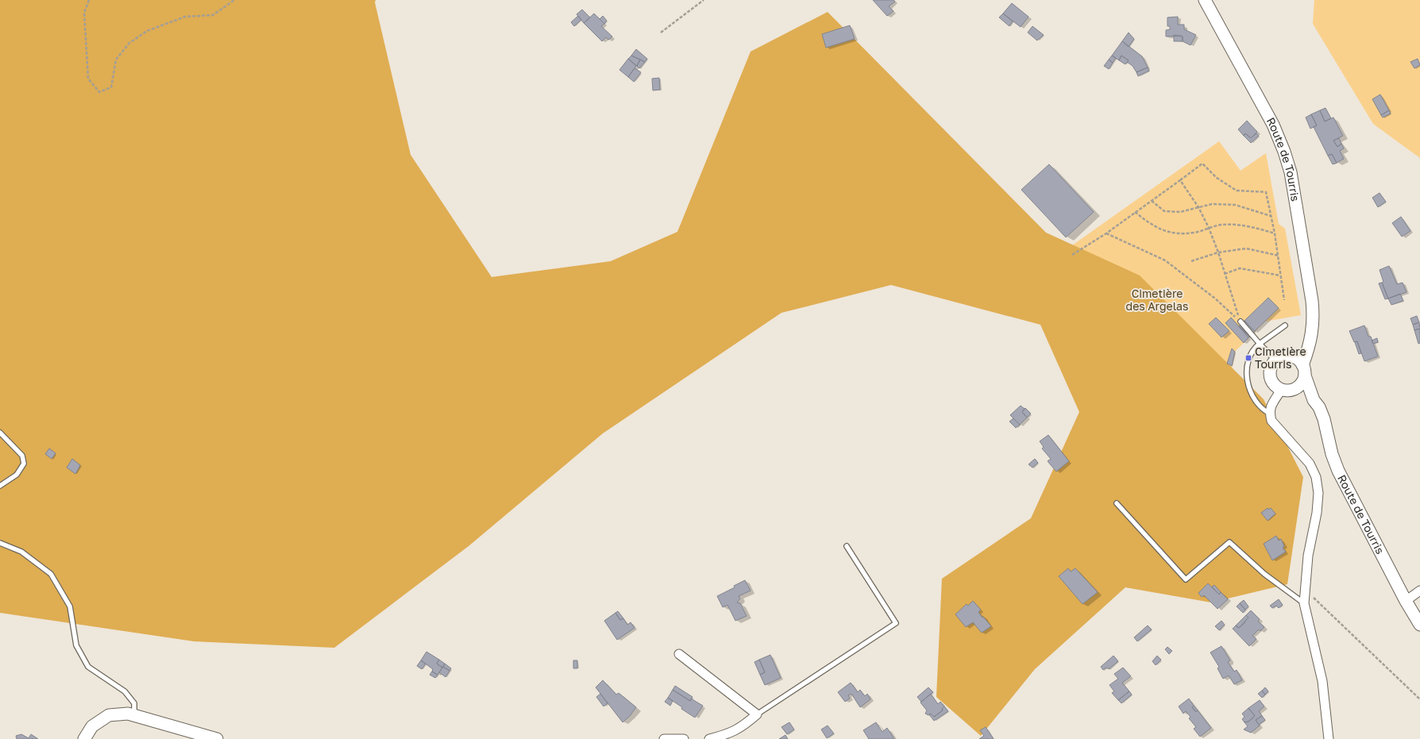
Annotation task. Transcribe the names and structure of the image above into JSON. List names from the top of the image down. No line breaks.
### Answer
{"streets":{"street":["Route de Tourris"]},"parks":["Cimetière des Argelas"],"places":{"transit":["Cimetière Tourris"]}}
